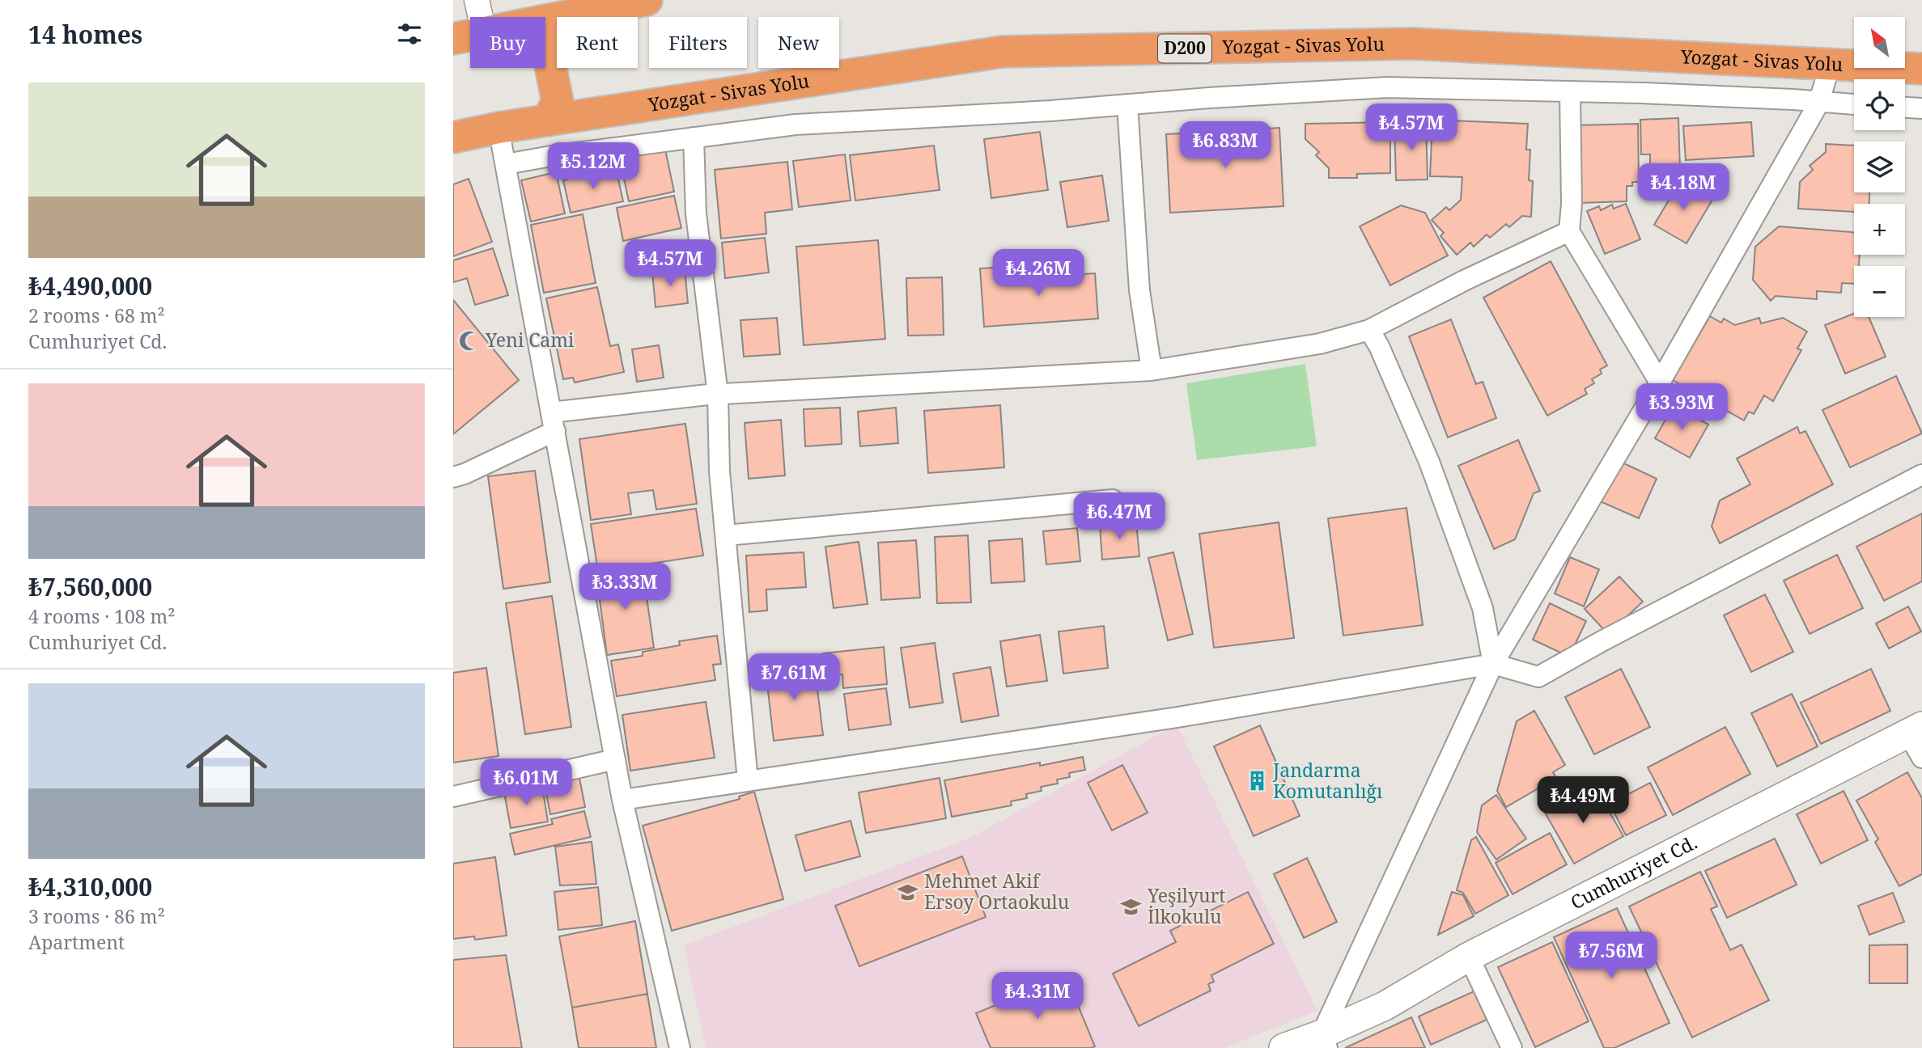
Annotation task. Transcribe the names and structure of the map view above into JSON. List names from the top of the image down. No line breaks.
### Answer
{"streets":{"highway":["Yozgat - Sivas Yolu","D200"],"main road":["Cumhuriyet Cd."]},"places":{"mosque":["Yeni Cami"],"building":["Jandarma Komutanlığı"],"school or university":["Mehmet Akif Ersoy Ortaokulu","Yeşilyurt İlkokulu"]},"north":"top left","page":{"heading":"14 homes","map_buttons":["+","−"],"chip":["Buy","Rent","Filters","New"],"list":[{"name":"₺4,490,000","note":"2 rooms · 68 m² · Cumhuriyet Cd."},{"name":"₺7,560,000","note":"4 rooms · 108 m² · Cumhuriyet Cd."},{"name":"₺4,310,000","note":"3 rooms · 86 m² · Apartment"}],"price":["₺4.57M","₺6.83M","₺5.12M","₺4.18M","₺4.57M","₺4.26M","₺3.93M","₺6.47M","₺3.33M","₺7.61M","₺6.01M","₺4.49M","₺7.56M","₺4.31M"]}}
